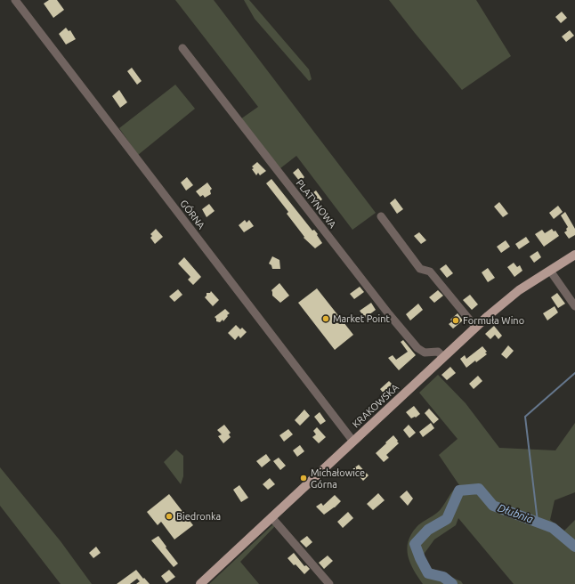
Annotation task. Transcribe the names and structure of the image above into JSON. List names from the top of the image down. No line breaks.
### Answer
{"streets":{"main road":["KRAKOWSKA"],"street":["PLATYNOWA","GÓRNA"]},"crossings":[["PLATYNOWA","KRAKOWSKA"],["GÓRNA","KRAKOWSKA"]],"water":["Dłubnia"],"places":["Market Point","Formuła Wino","Michałowice Górna","Biedronka"]}
